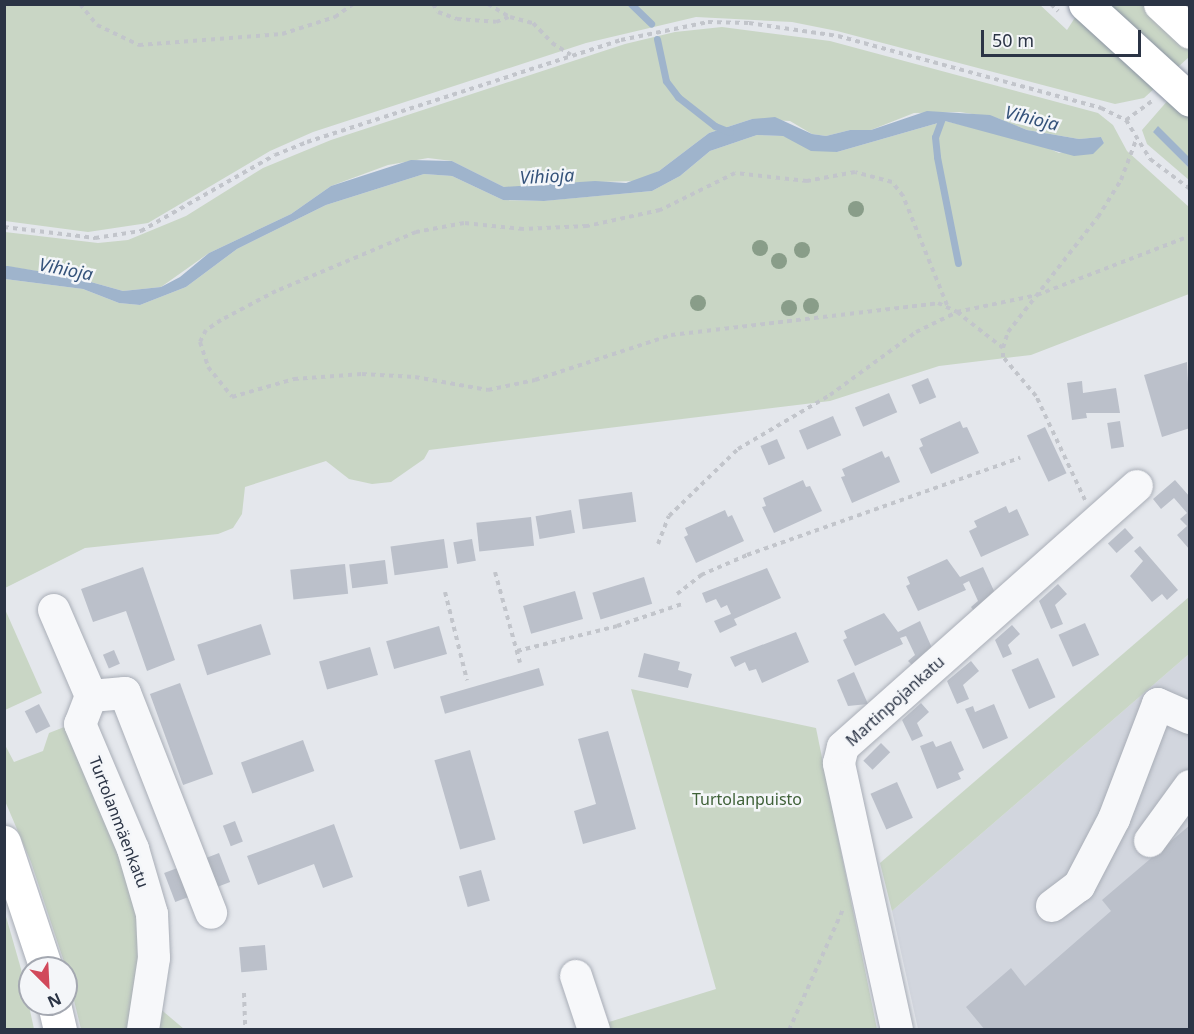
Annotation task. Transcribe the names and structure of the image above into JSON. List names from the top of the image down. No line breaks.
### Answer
{"streets":{"street":["Martinpojankatu","Turtolanmäenkatu"]},"water":["Vihioja"],"parks":["Turtolanpuisto"],"scale_bar":"50 m","north":"bottom right"}
